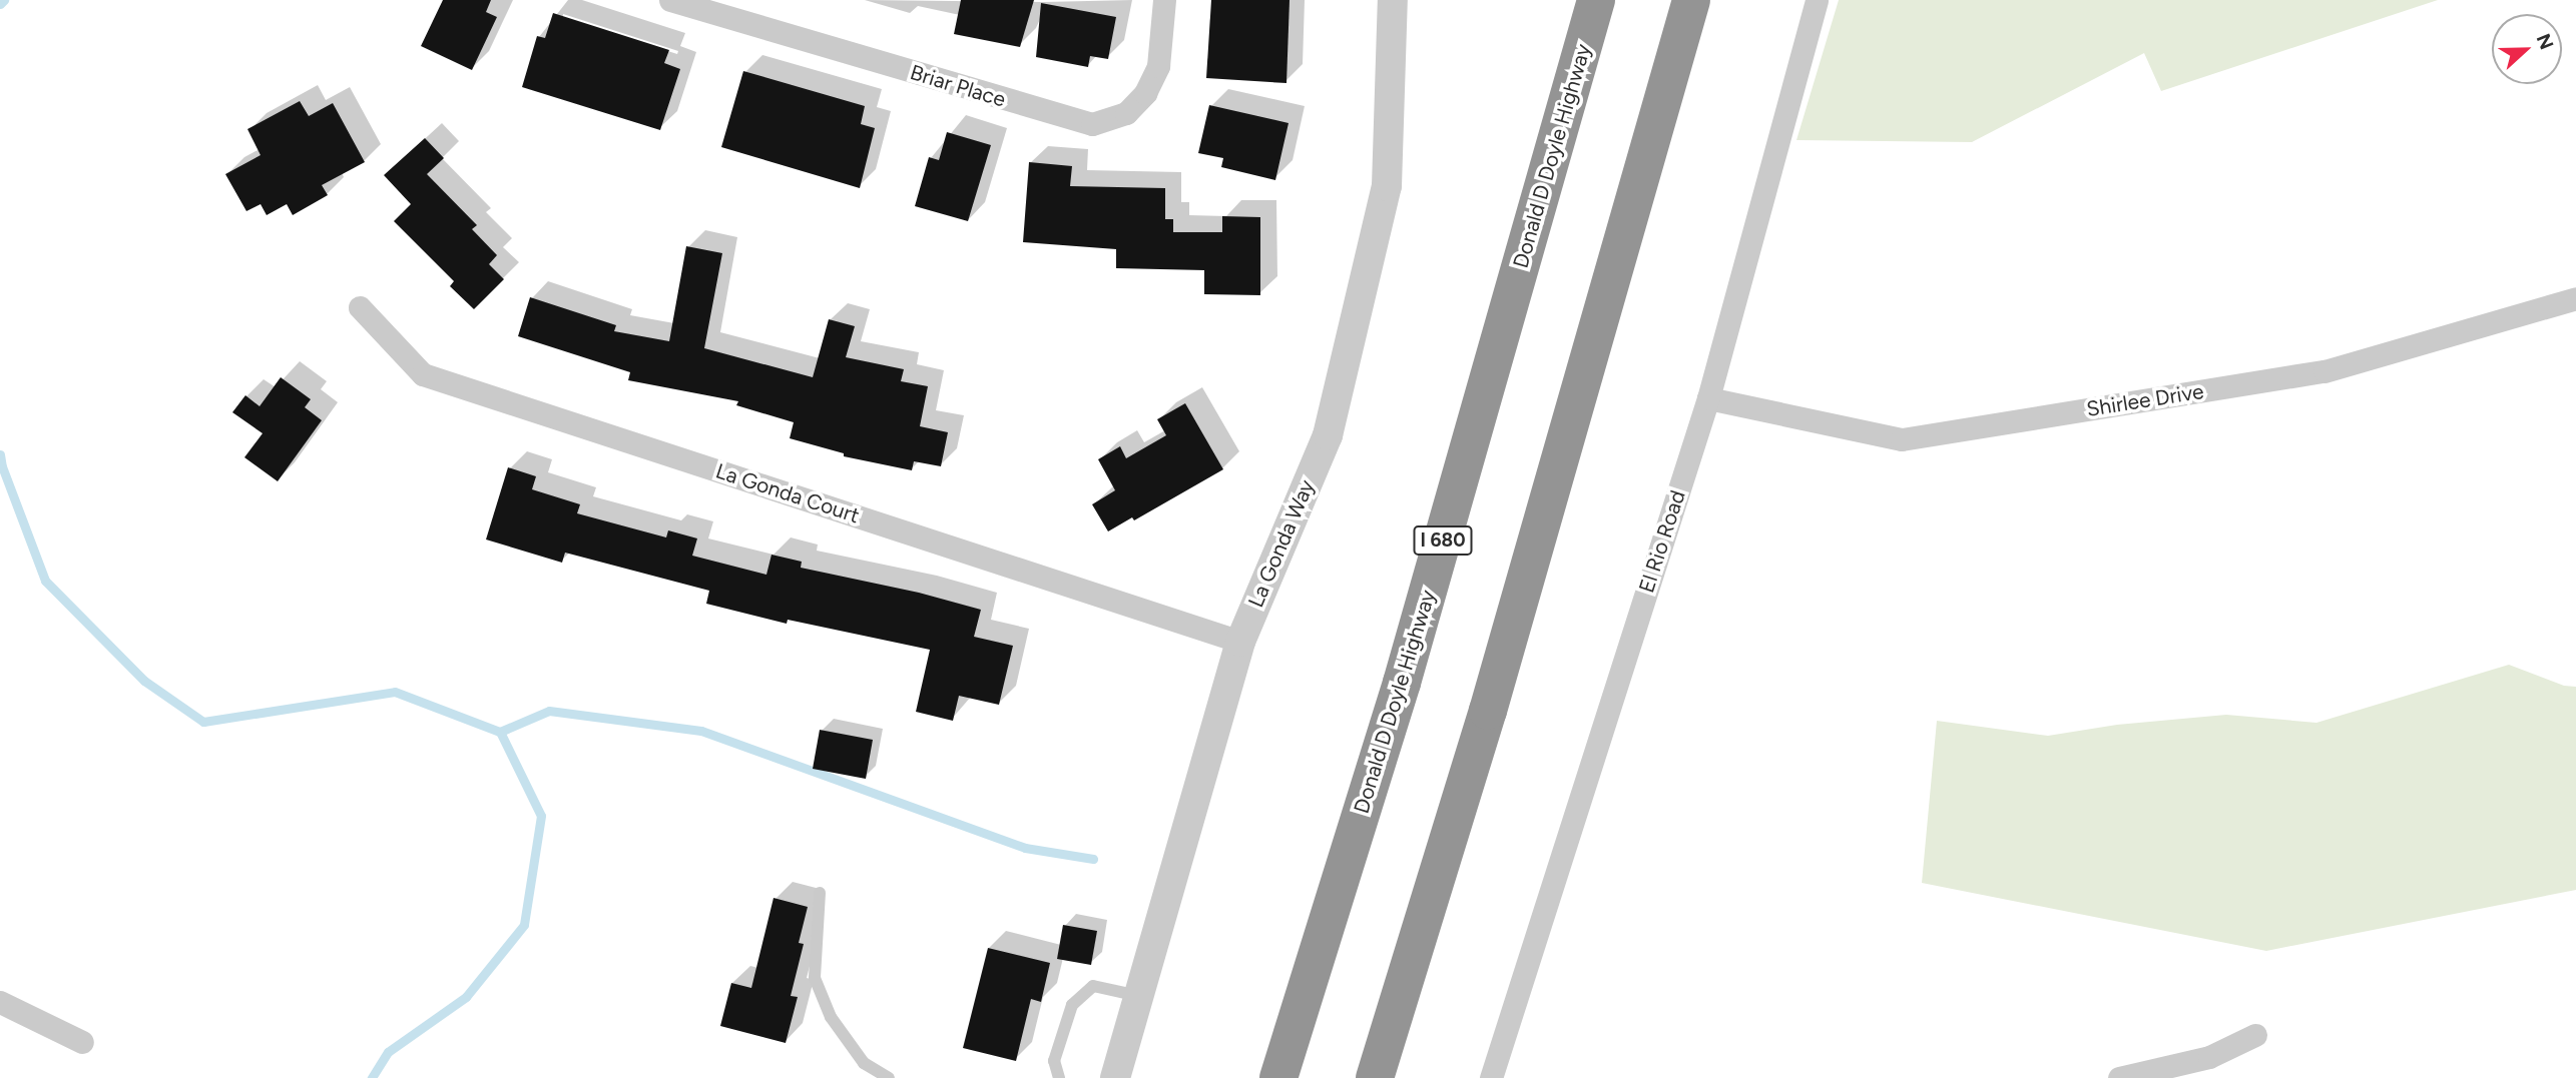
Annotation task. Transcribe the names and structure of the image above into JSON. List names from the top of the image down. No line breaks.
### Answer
{"streets":{"highway":["Donald D Doyle Highway","I 680"],"street":["Briar Place","Shirlee Drive","La Gonda Court","El Rio Road","La Gonda Way"]},"crossings":[["Shirlee Drive","El Rio Road"],["La Gonda Court","La Gonda Way"]],"north":"right"}
